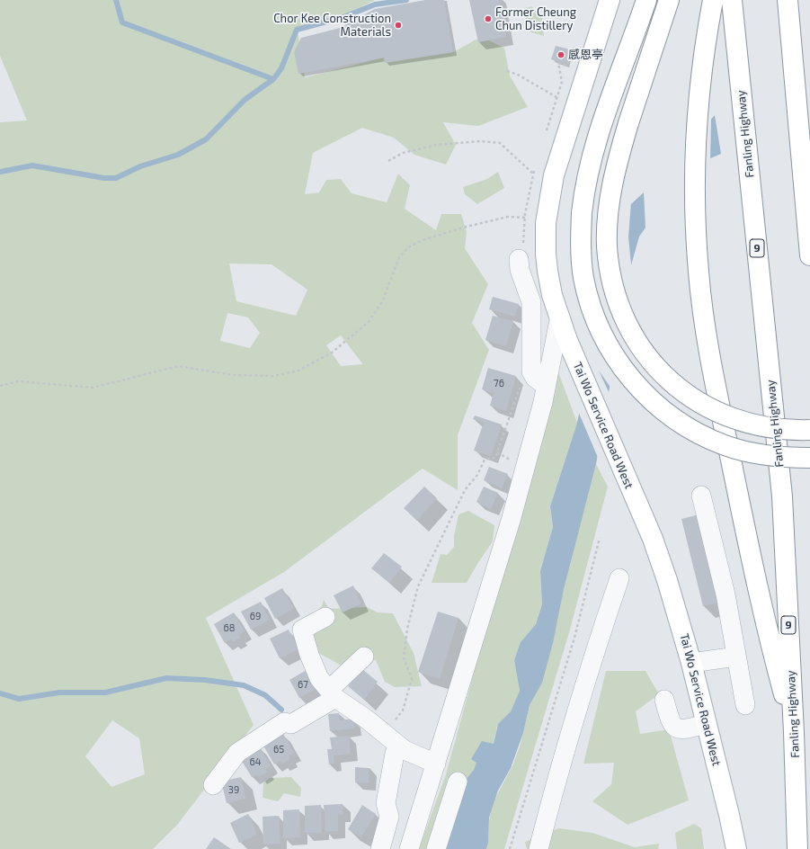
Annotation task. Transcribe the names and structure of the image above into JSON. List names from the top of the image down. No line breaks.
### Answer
{"streets":{"main road":["Fanling Highway","9","Tai Wo Service Road West"]},"places":["Former Cheung Chun Distillery","Chor Kee Construction Materials","感恩亭"],"house_numbers":["76","69","68","67","65","64","39"]}
